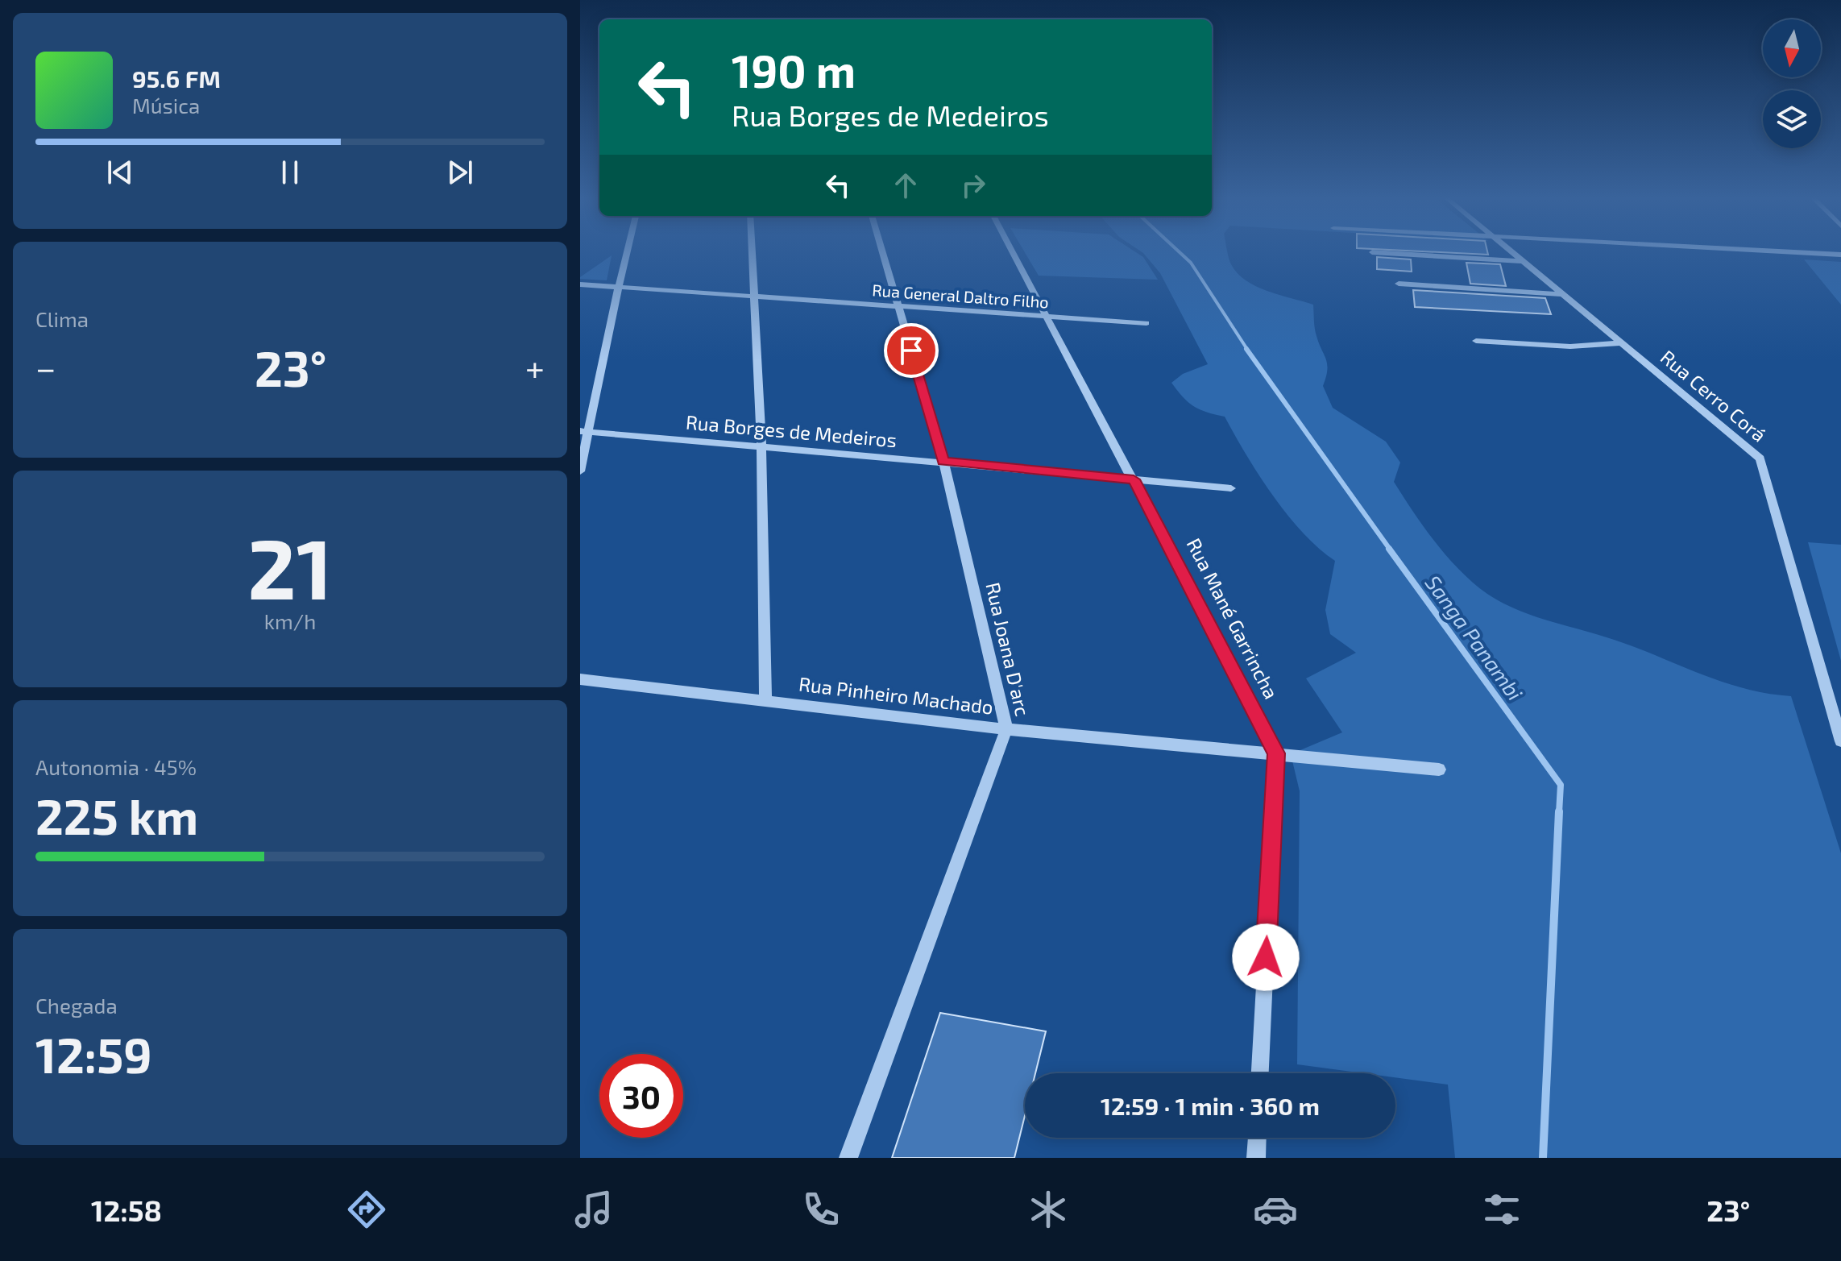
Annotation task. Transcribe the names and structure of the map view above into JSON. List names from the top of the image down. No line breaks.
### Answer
{"streets":{"street":["Rua General Daltro Filho","Rua Cerro Corá","Rua Borges de Medeiros","Rua Mané Garrincha","Rua Joana D'arc","Rua Pinheiro Machado"]},"crossings":[["Rua General Daltro Filho","Rua Mané Garrincha"],["Rua General Daltro Filho","Rua Joana D'arc"],["Rua Borges de Medeiros","Rua Mané Garrincha"],["Rua Borges de Medeiros","Rua Joana D'arc"],["Rua Mané Garrincha","Rua Pinheiro Machado"],["Rua Joana D'arc","Rua Pinheiro Machado"]],"water":["Sanga Panambi"],"north":"bottom","page":{"turn":["190 m","Rua Borges de Medeiros"],"song":["95.6 FM","Música"],"tile":["Clima",["21","km/h"],["Autonomia · 45%","225 km"],["Chegada","12:59"]],"heat":["−","23°","+"],"limit":"30","trip":"12:59 · 1 min · 360 m","tabs":["12:58","23°"]}}
